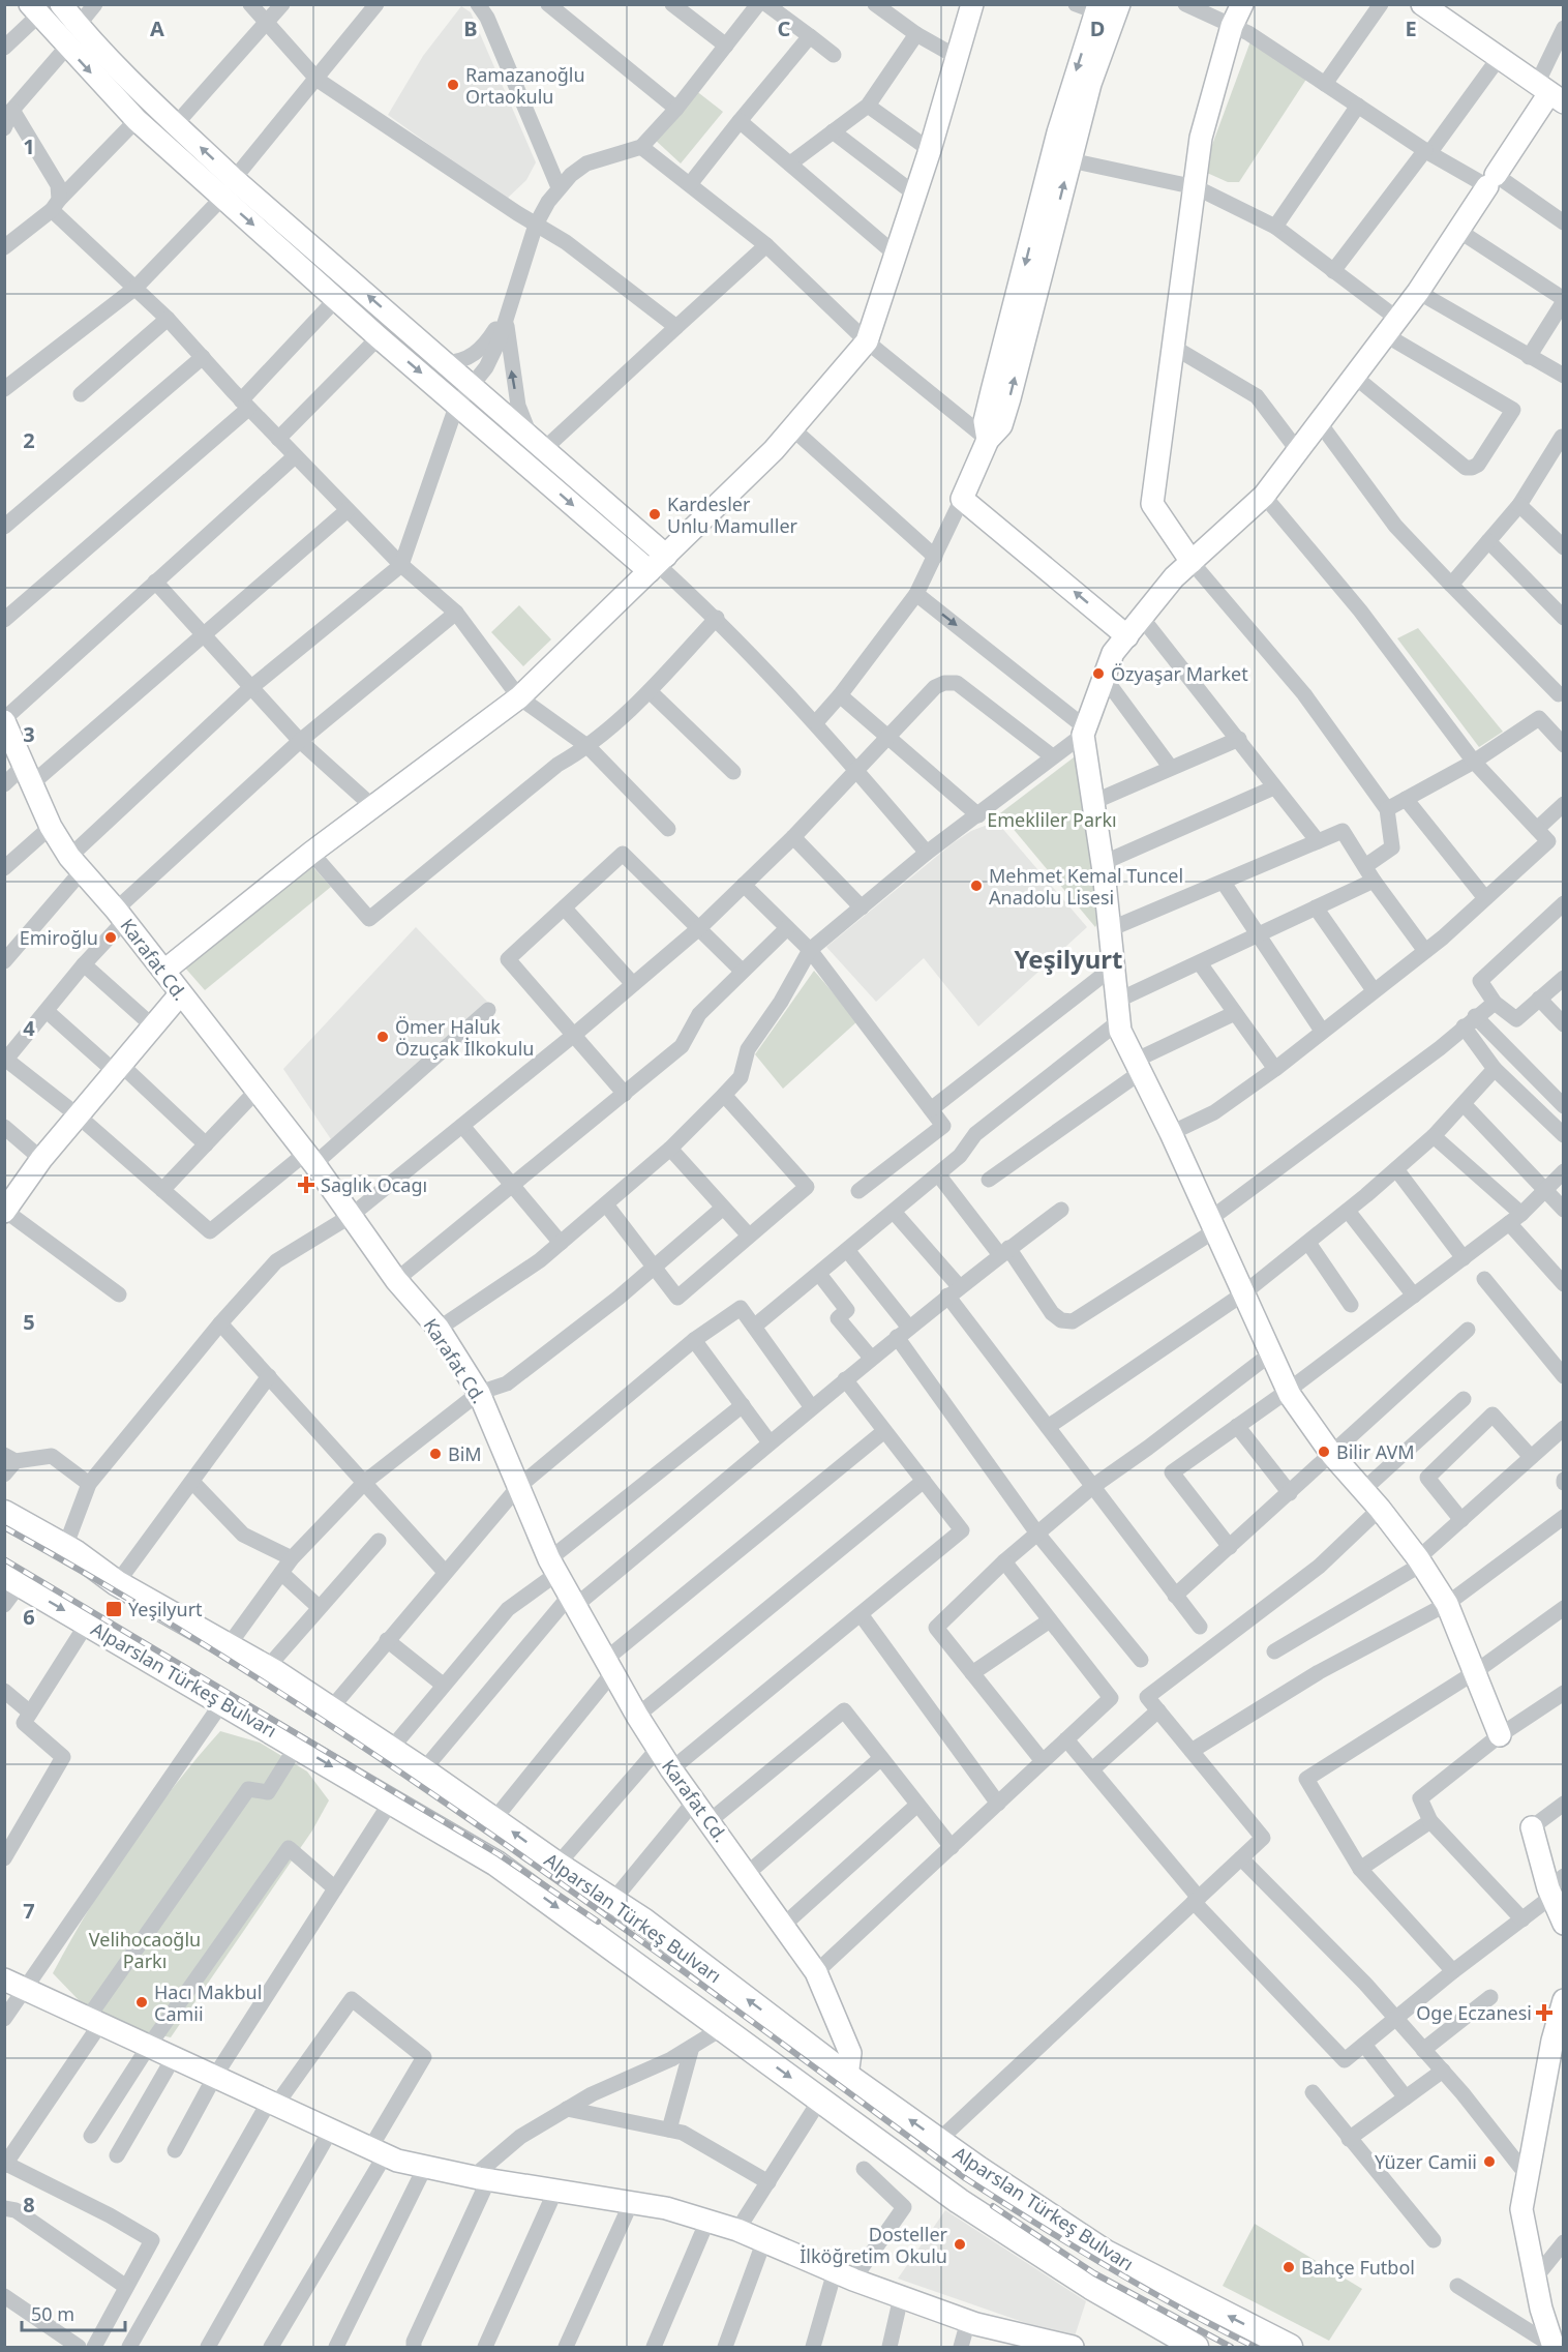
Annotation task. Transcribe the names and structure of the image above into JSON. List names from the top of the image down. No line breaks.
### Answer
{"streets":{"main road":["Karafat Cd.","Alparslan Türkeş Bulvarı"]},"crossings":[["Karafat Cd.","Alparslan Türkeş Bulvarı"]],"districts":["Yeşilyurt"],"parks":["Emekliler Parkı","Velihocaoğlu Parkı"],"places":{"other":["Ramazanoğlu Ortaokulu","Kardesler Unlu Mamuller","Özyaşar Market","Mehmet Kemal Tuncel Anadolu Lisesi","Emiroğlu","Ömer Haluk Özuçak İlkokulu","Bilir AVM","BiM","Hacı Makbul Camii","Yüzer Camii","Dosteller İlköğretim Okulu","Bahçe Futbol"],"health":["Saglık Ocagı","Oge Eczanesi"],"transit":["Yeşilyurt"]},"scale_bar":"50 m","grid":{"columns":["A","B","C","D","E"],"rows":["1","2","3","4","5","6","7","8"]}}
